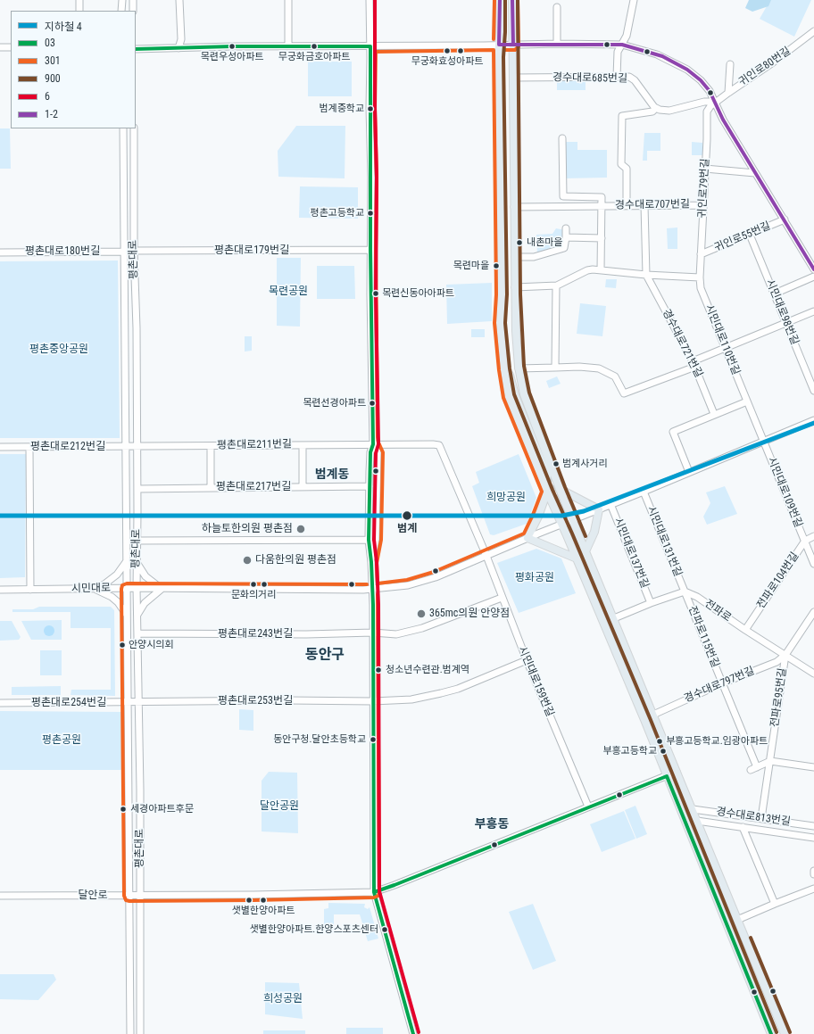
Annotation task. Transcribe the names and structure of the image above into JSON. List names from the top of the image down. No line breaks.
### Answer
{"streets":{"street":["귀인로80번길","경수대로685번길","귀인로79번길","경수대로707번길","귀인로55번길","평촌대로179번길","평촌대로180번길","평촌대로","시민대로98번길","시민대로110번길","경수대로721번길","평촌대로211번길","평촌대로212번길","평촌대로217번길","시민대로109번길","시민대로131번길","시민대로137번길","전파로104번길","시민대로","전파로","평촌대로243번길","전파로115번길","시민대로159번길","경수대로797번길","전파로95번길","평촌대로253번길","평촌대로254번길","경수대로813번길","달안로"]},"crossings":[["귀인로80번길","귀인로79번길"],["귀인로79번길","경수대로707번길"],["귀인로79번길","귀인로55번길"],["귀인로79번길","시민대로110번길"],["귀인로55번길","시민대로98번길"],["평촌대로179번길","평촌대로"],["평촌대로180번길","평촌대로"],["평촌대로","평촌대로211번길"],["평촌대로","평촌대로212번길"],["평촌대로","평촌대로217번길"],["평촌대로","시민대로"],["평촌대로","평촌대로243번길"],["평촌대로","평촌대로253번길"],["평촌대로","평촌대로254번길"],["평촌대로","달안로"],["시민대로110번길","시민대로109번길"],["시민대로110번길","시민대로"],["평촌대로211번길","평촌대로212번길"],["평촌대로211번길","시민대로"],["평촌대로211번길","시민대로159번길"],["시민대로109번길","전파로104번길"],["시민대로109번길","시민대로"],["시민대로131번길","시민대로"],["시민대로131번길","전파로"],["시민대로131번길","전파로115번길"],["시민대로137번길","시민대로"],["전파로104번길","전파로"],["시민대로","시민대로159번길"],["전파로","전파로115번길"],["전파로","경수대로797번길"],["전파로","전파로95번길"],["평촌대로243번길","시민대로159번길"],["전파로115번길","경수대로797번길"],["시민대로159번길","평촌대로253번길"],["시민대로159번길","달안로"],["경수대로797번길","전파로95번길"],["전파로95번길","경수대로813번길"],["평촌대로253번길","평촌대로254번길"]],"districts":["범계동","동안구","부흥동"],"parks":["목련공원","평촌중앙공원","희망공원","평화공원","평촌공원","달안공원","희성공원"],"places":["목련우성아파트","무궁화금호아파트","무궁화효성아파트","범계중학교","평촌고등학교","내촌마을","목련마을","목련신동아아파트","목련선경아파트","범계사거리","범계","하늘토한의원 평촌점","다움한의원 평촌점","문화의거리","365mc의원 안양점","안양시의회","청소년수련관.범계역","동안구청.달안초등학교","부흥고등학교.임광아파트","부흥고등학교","세경아파트후문","샛별한양아파트","샛별한양아파트.한양스포츠센터"],"lines":["transit line 301","transit line 900","transit line 6","transit line 1-2","transit line 03","metro line 4"],"legend":["지하철 4","03","301","900","6","1-2"]}
